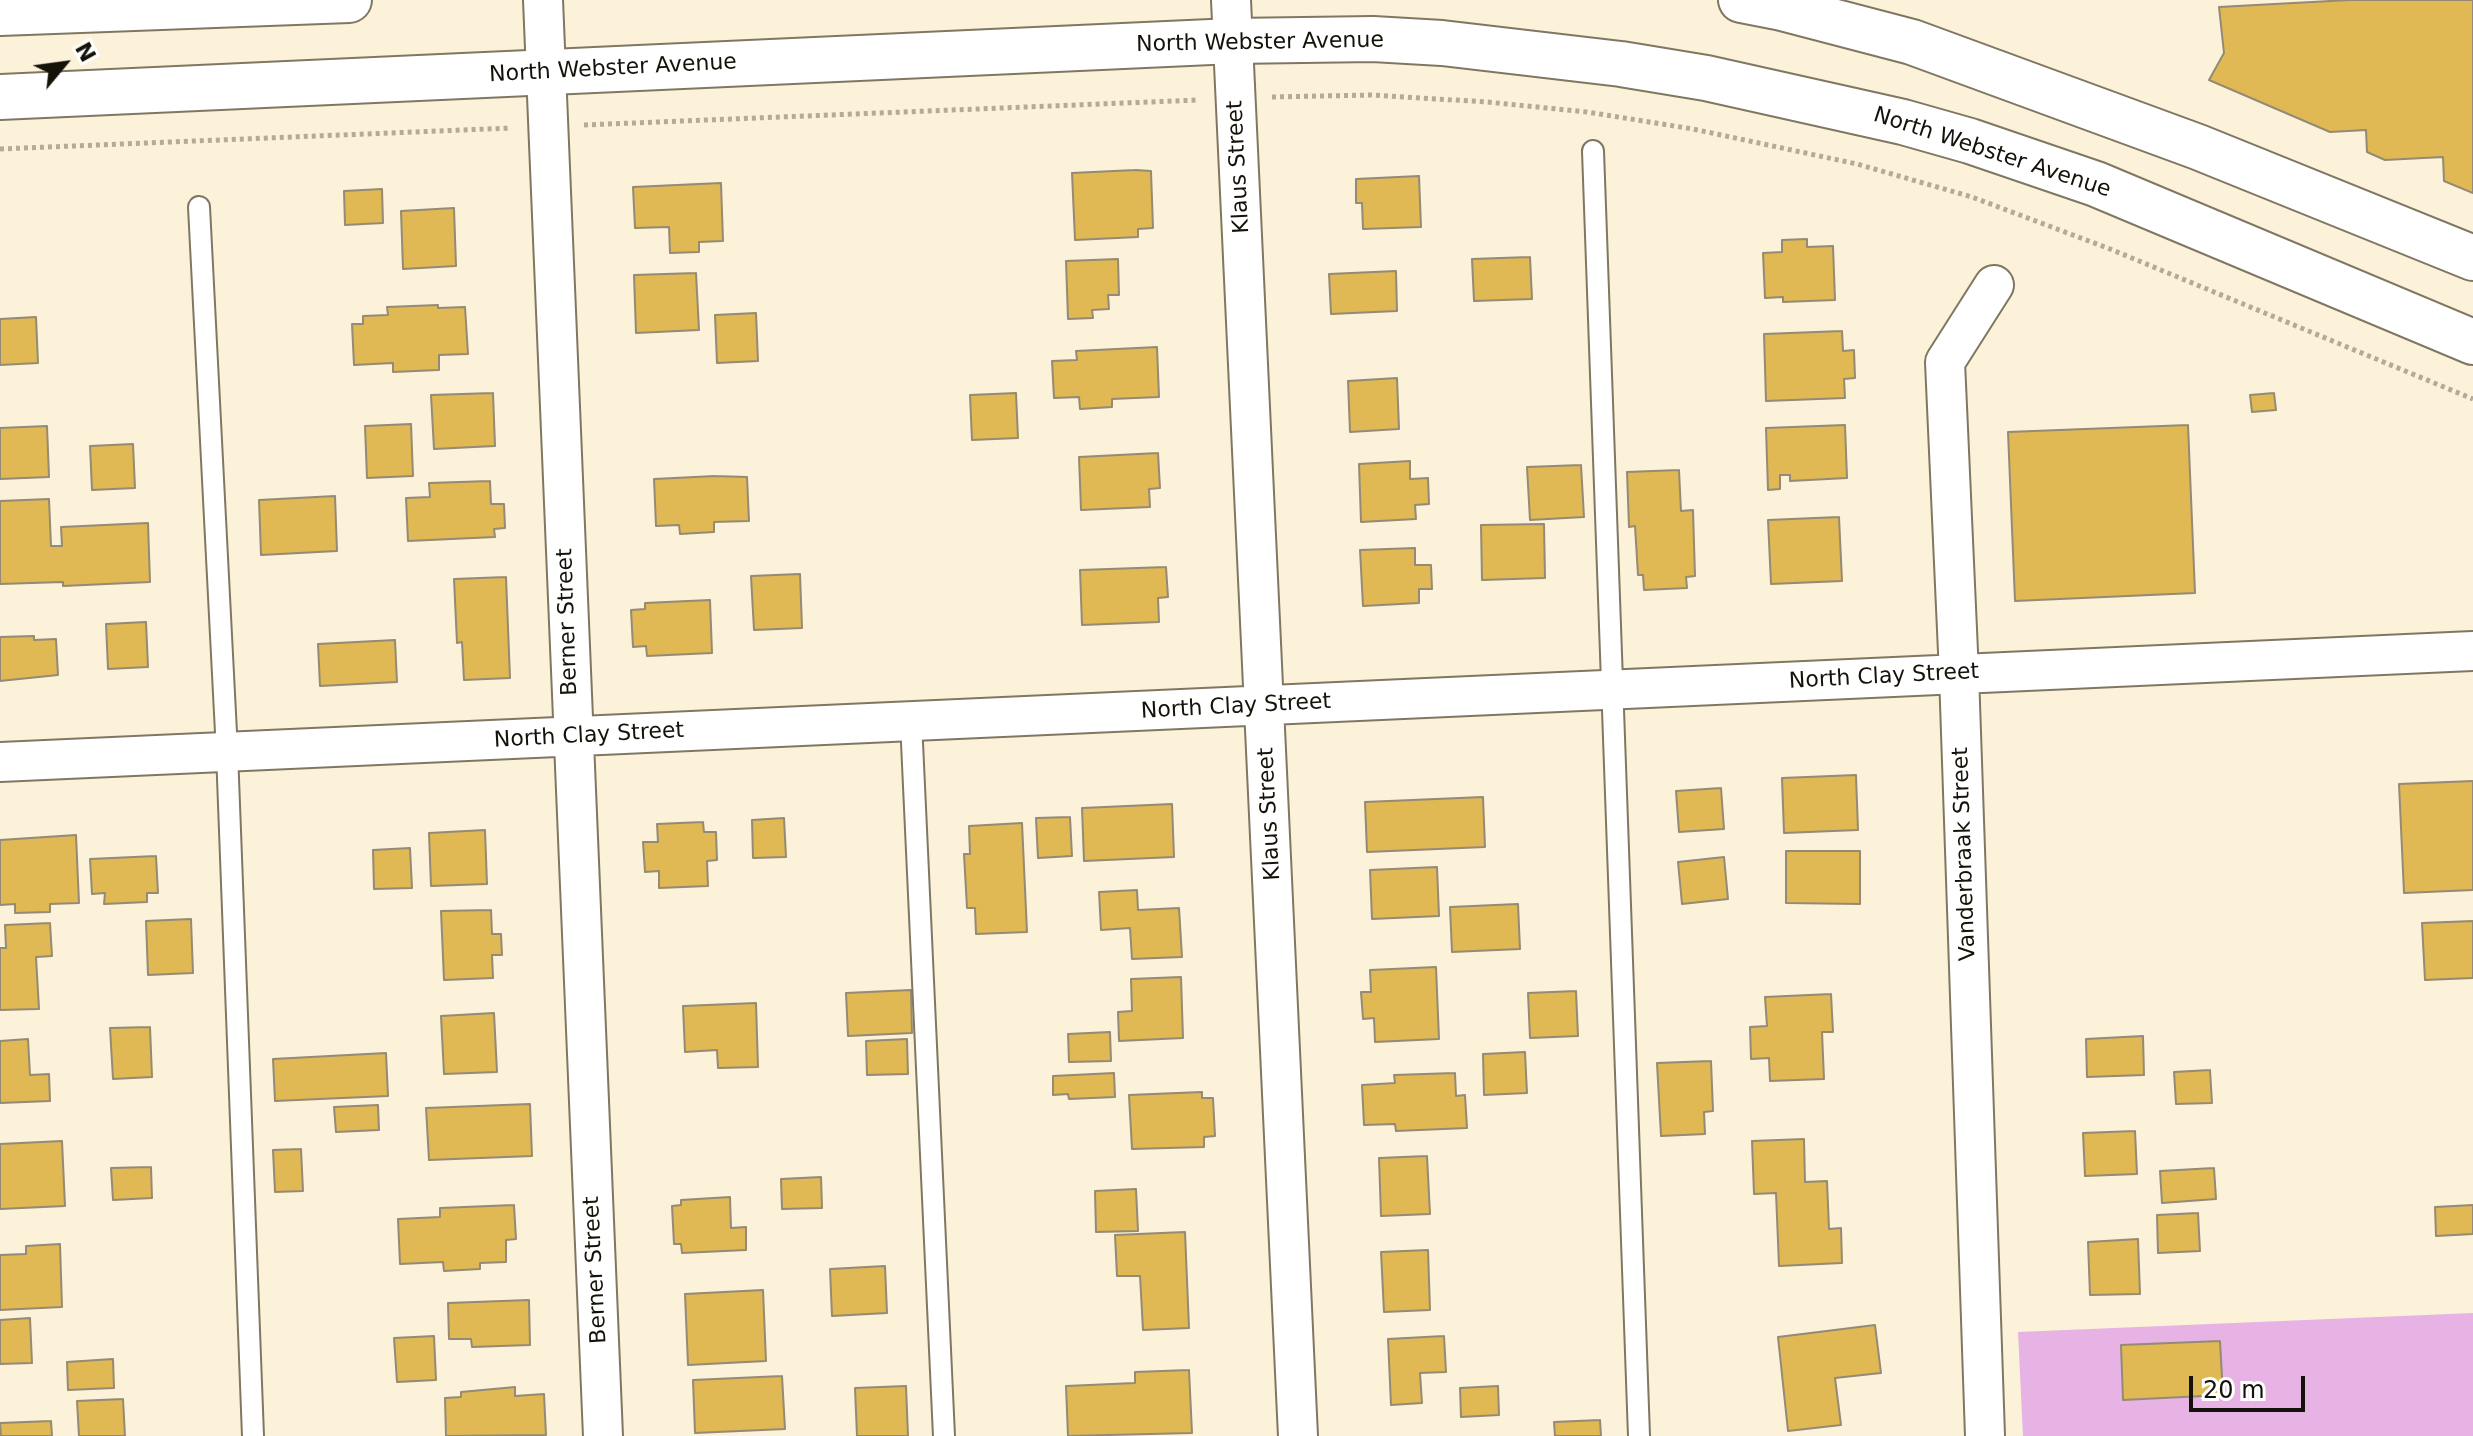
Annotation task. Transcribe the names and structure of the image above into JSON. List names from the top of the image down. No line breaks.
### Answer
{"streets":{"main road":["North Webster Avenue"],"street":["Klaus Street","Berner Street","North Clay Street","Vanderbraak Street"]},"crossings":[["North Webster Avenue","Klaus Street"],["North Webster Avenue","Berner Street"],["Klaus Street","North Clay Street"],["Berner Street","North Clay Street"],["North Clay Street","Vanderbraak Street"]],"scale_bar":"20 m","north":"top right"}
